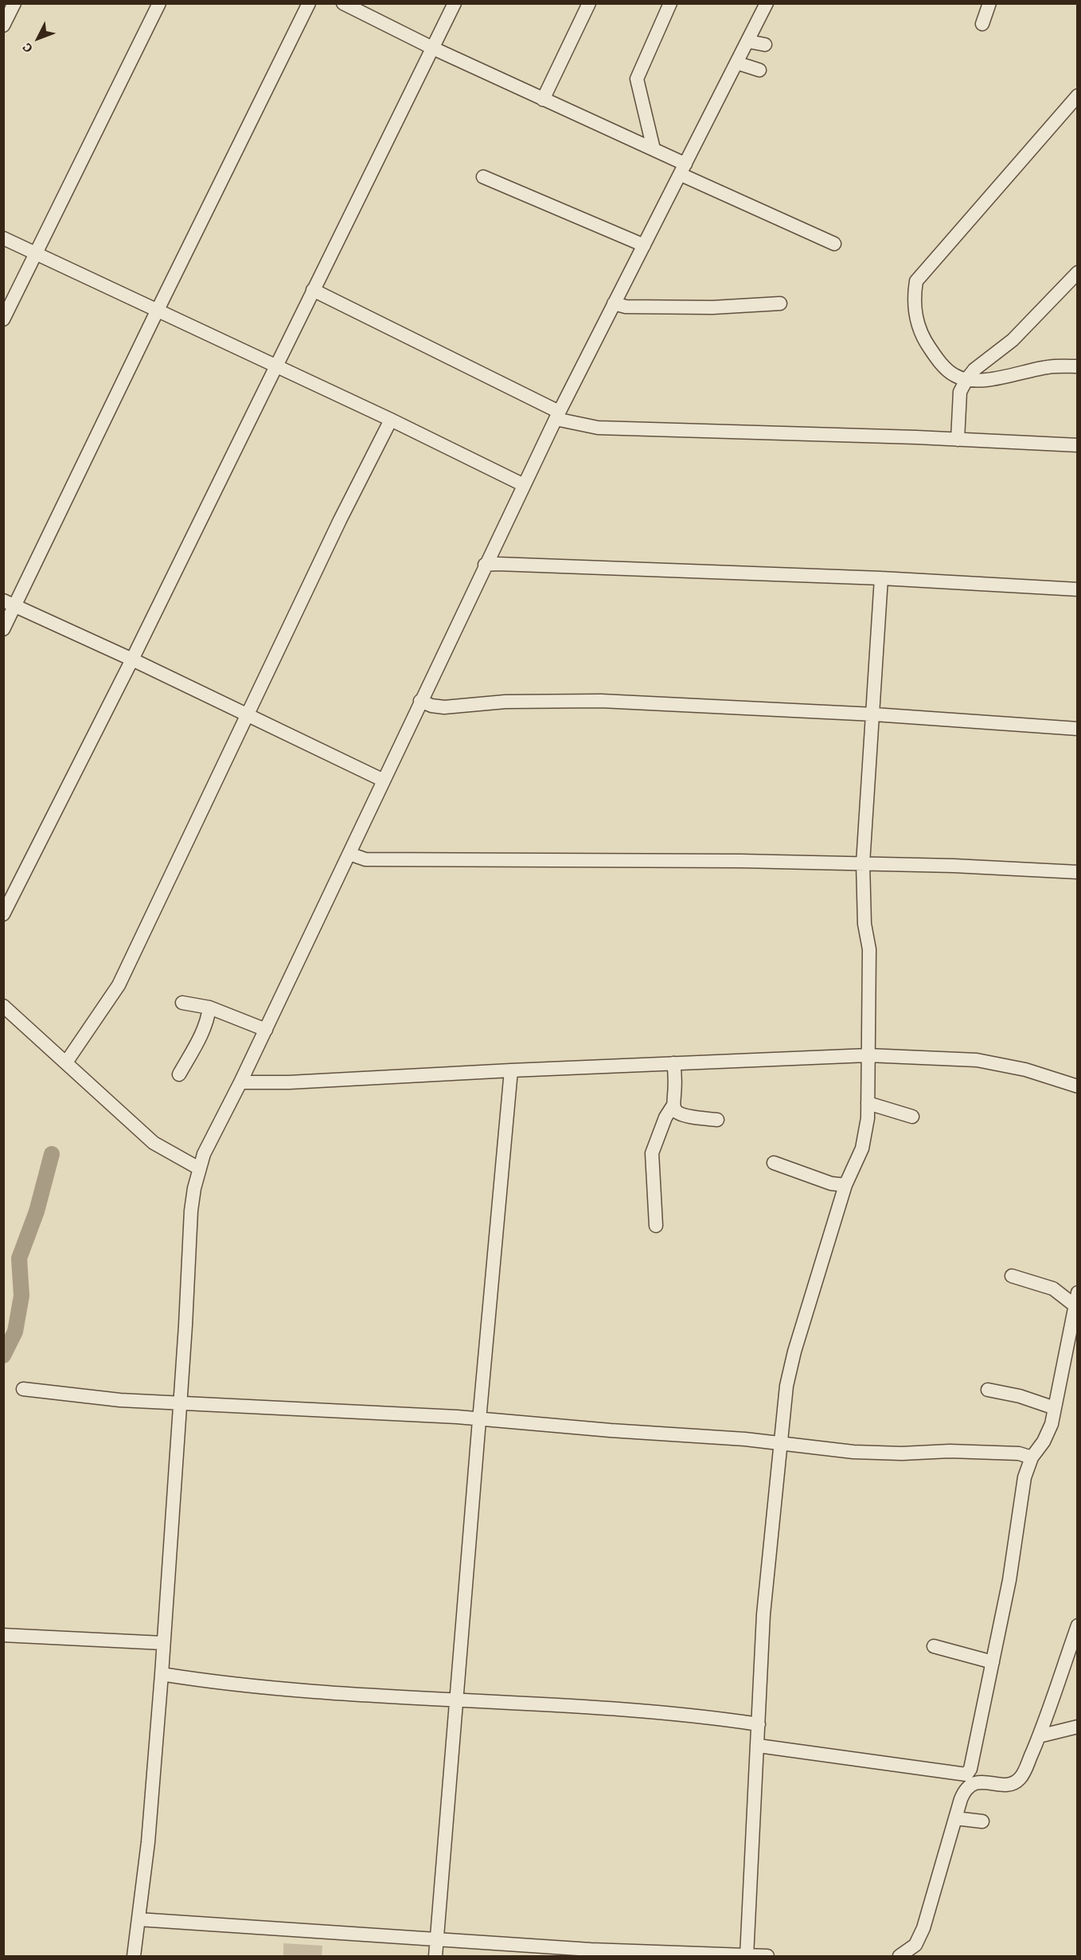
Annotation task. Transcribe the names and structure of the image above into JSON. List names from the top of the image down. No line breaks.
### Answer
{"north":"bottom left"}
